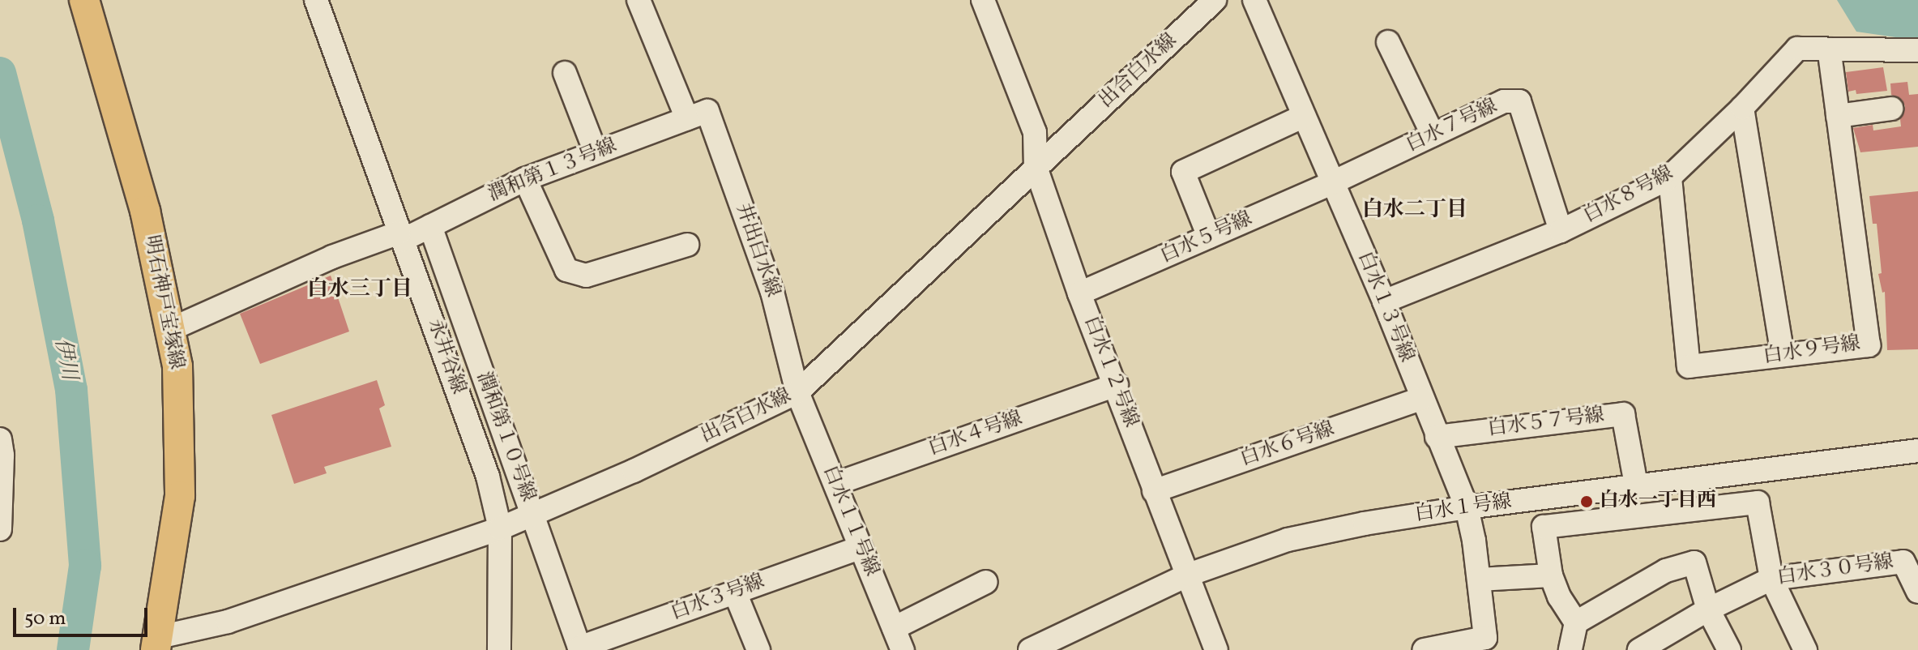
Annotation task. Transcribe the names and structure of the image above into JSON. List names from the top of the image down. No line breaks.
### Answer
{"streets":{"main road":["明石神戸宝塚線"],"street":["出合白水線","白水７号線","潤和第１３号線","白水８号線","白水５号線","井出白水線","白水１３号線","白水９号線","永井谷線","白水１２号線","白水５７号線","白水４号線","潤和第１０号線","白水６号線","白水１号線","白水１１号線","白水３０号線","白水３号線"]},"crossings":[["出合白水線","井出白水線"],["出合白水線","明石神戸宝塚線"],["出合白水線","永井谷線"],["出合白水線","白水１２号線"],["出合白水線","潤和第１０号線"],["出合白水線","白水１１号線"],["白水７号線","白水８号線"],["白水７号線","白水５号線"],["白水７号線","白水１３号線"],["潤和第１３号線","井出白水線"],["潤和第１３号線","明石神戸宝塚線"],["潤和第１３号線","永井谷線"],["潤和第１３号線","潤和第１０号線"],["白水８号線","白水１３号線"],["白水８号線","白水９号線"],["白水５号線","白水１３号線"],["白水５号線","白水１２号線"],["井出白水線","白水１１号線"],["白水１３号線","白水５７号線"],["白水１３号線","白水６号線"],["白水１３号線","白水１号線"],["白水１２号線","白水４号線"],["白水１２号線","白水６号線"],["白水１２号線","白水１号線"],["白水５７号線","白水１号線"],["白水４号線","白水１１号線"],["潤和第１０号線","白水３号線"],["白水１１号線","白水３号線"]],"districts":["白水二丁目","白水三丁目"],"water":["伊川"],"places":["白水一丁目西"],"scale_bar":"50 m"}
